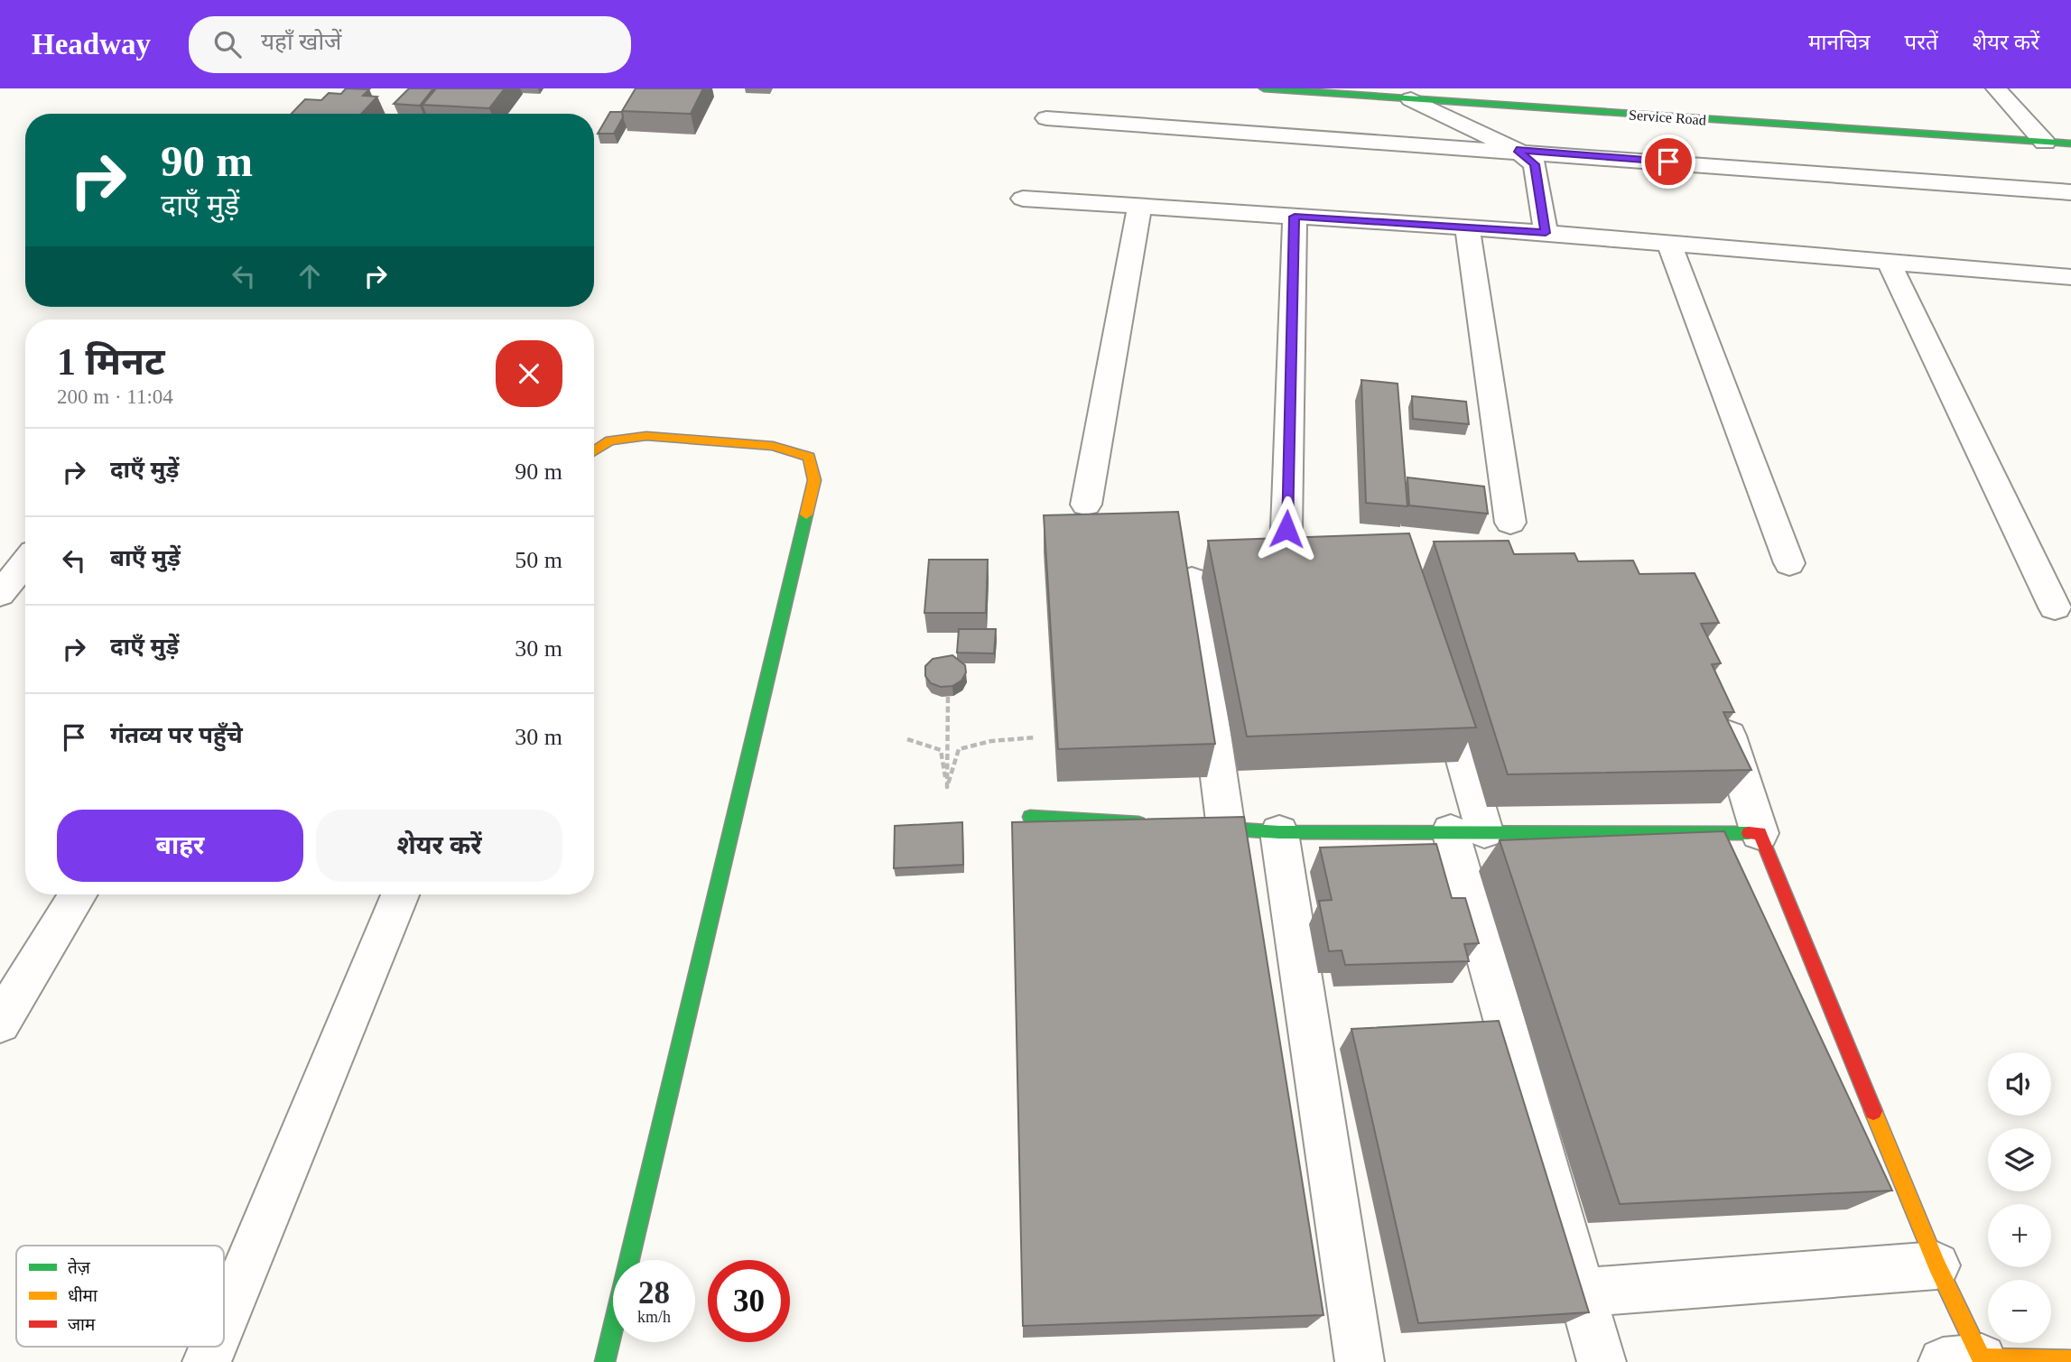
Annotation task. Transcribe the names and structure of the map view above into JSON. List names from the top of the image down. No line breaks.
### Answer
{"streets":{"street":["Service Road"]},"legend":["तेज़","धीमा","जाम"],"page":{"header":"Headway","search":"यहाँ खोजें","nav":["मानचित्र","परतें","शेयर करें"],"turn":["90 m","दाएँ मुड़ें"],"heading":["1 मिनट","200 m · 11:04"],"list":[{"name":"दाएँ मुड़ें","value":"90 m"},{"name":"बाएँ मुड़ें","value":"50 m"},{"name":"दाएँ मुड़ें","value":"30 m"},{"name":"गंतव्य पर पहुँचे","value":"30 m"}],"buttons":["बाहर","शेयर करें"],"map_buttons":["+","−"],"speed":"28 km/h","limit":"30"}}
